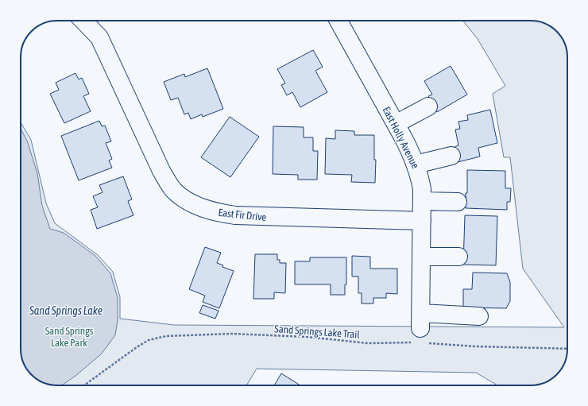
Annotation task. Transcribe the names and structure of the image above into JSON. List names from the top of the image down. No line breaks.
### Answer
{"streets":{"street":["East Holly Avenue","East Fir Drive"],"path":["Sand Springs Lake Trail"]},"crossings":[["East Holly Avenue","East Fir Drive"],["East Holly Avenue","Sand Springs Lake Trail"]],"water":["Sand Springs Lake"],"parks":["Sand Springs Lake Park"]}
